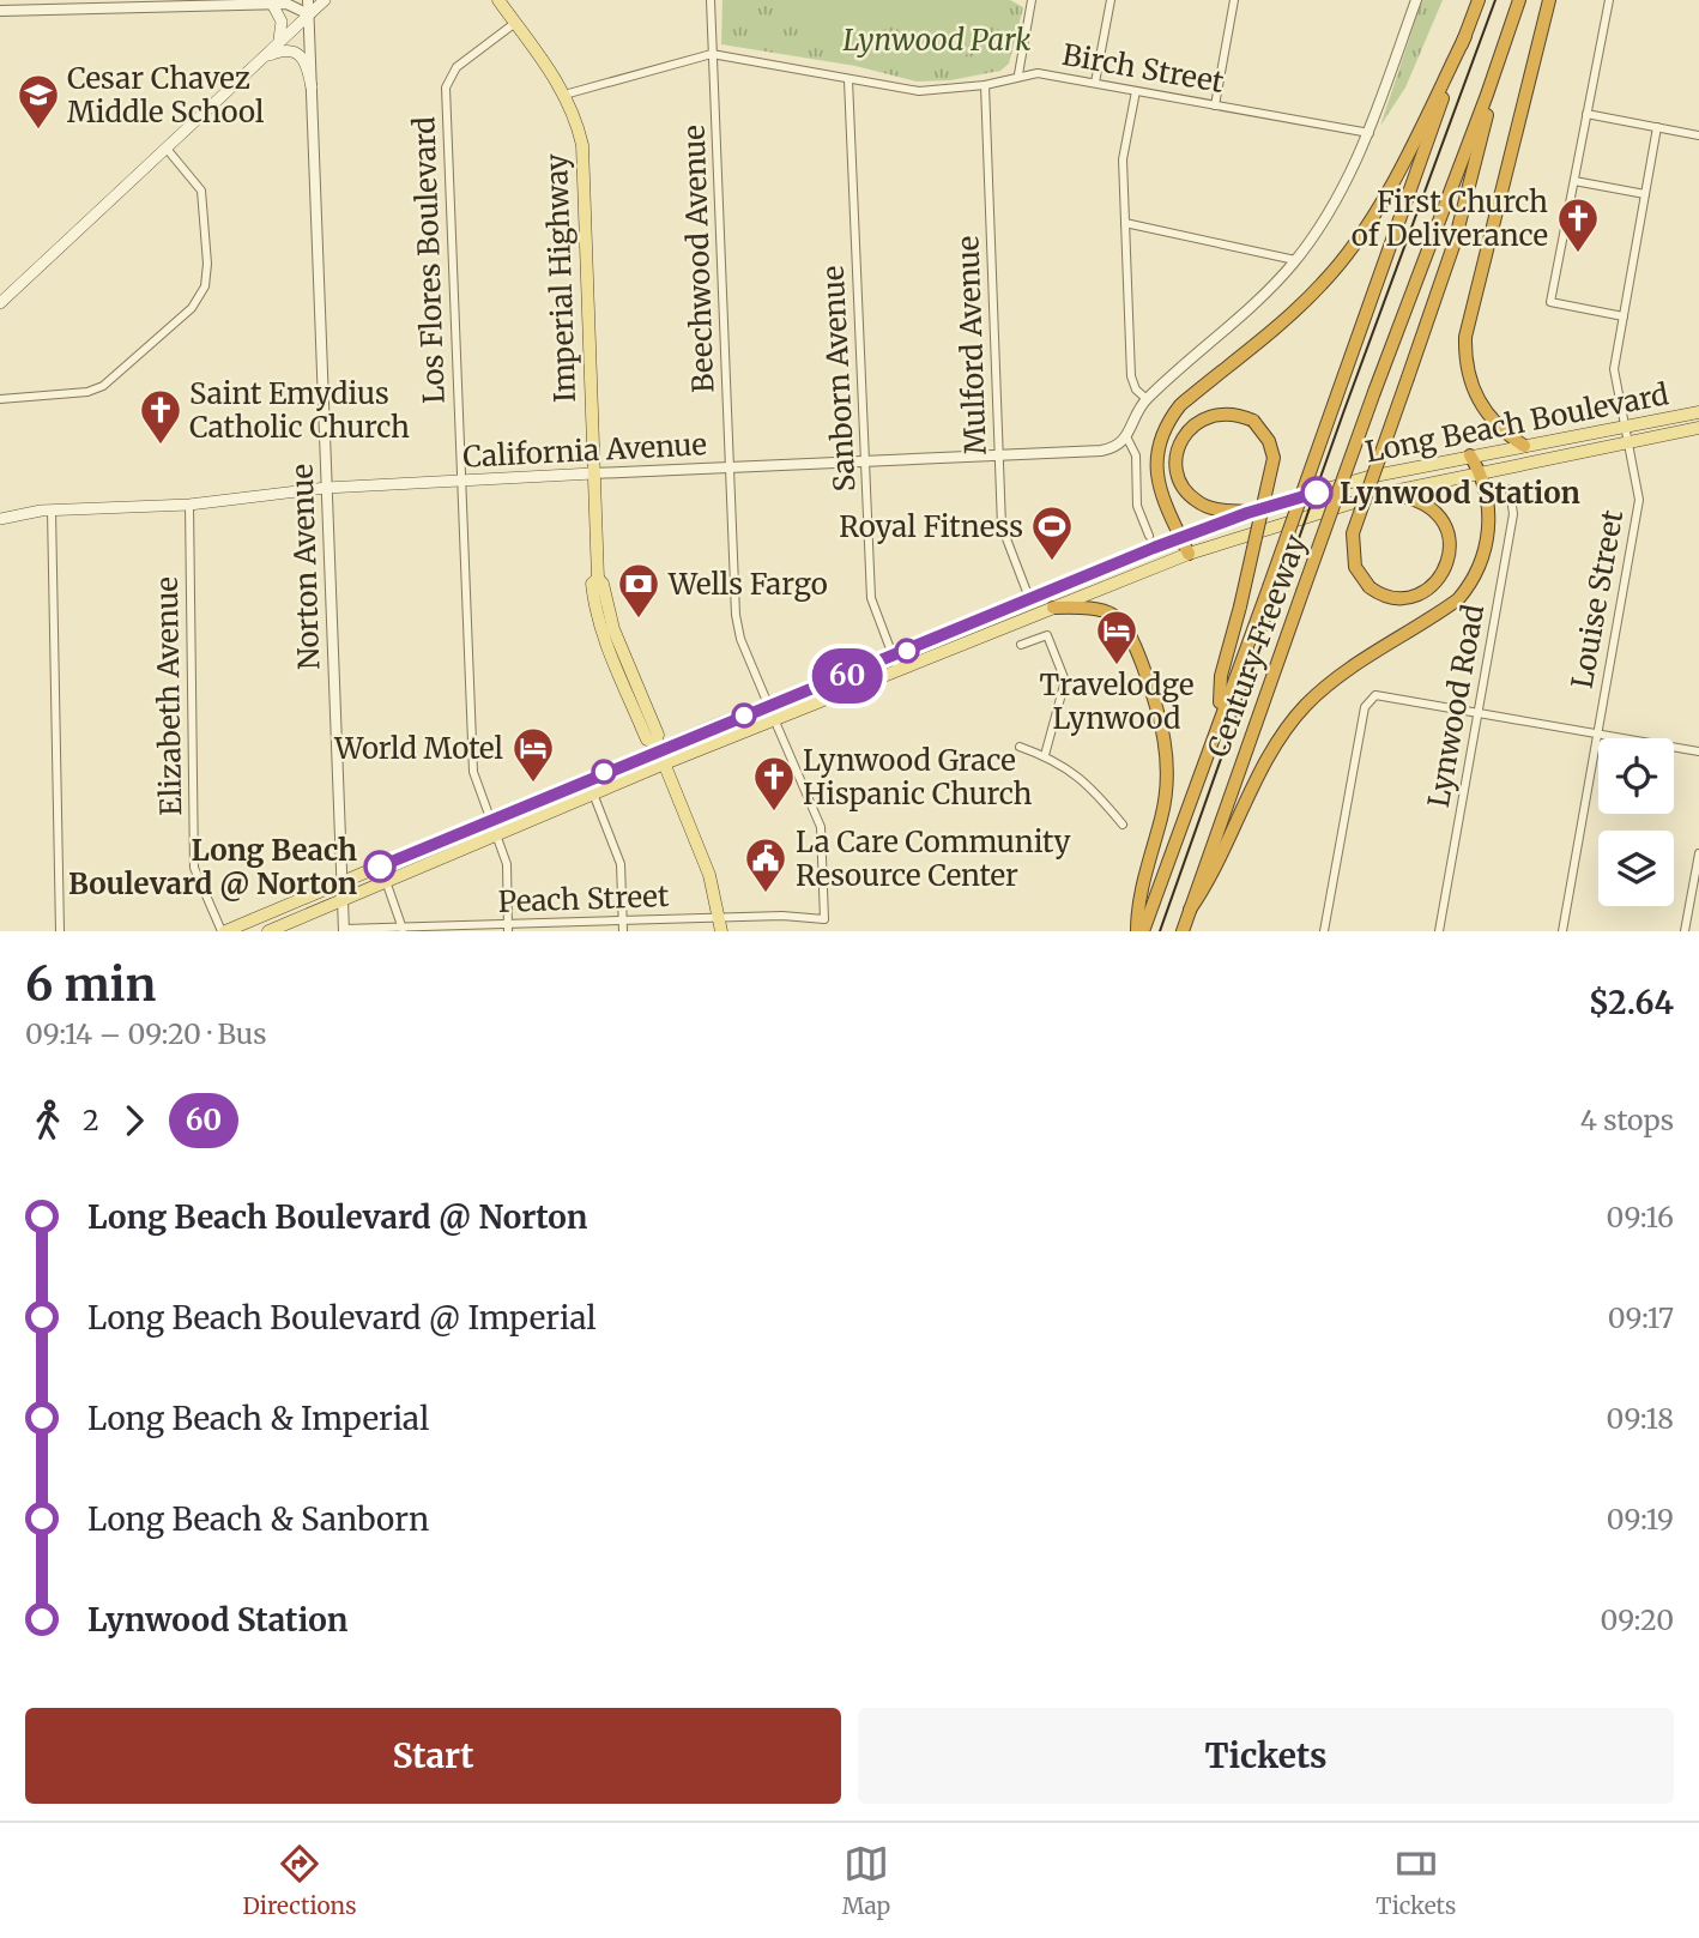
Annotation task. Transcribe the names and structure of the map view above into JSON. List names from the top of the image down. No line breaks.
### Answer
{"streets":{"highway":["Century Freeway"],"main road":["Imperial Highway","Long Beach Boulevard","California Avenue"],"street":["Birch Street","Beechwood Avenue","Los Flores Boulevard","Mulford Avenue","Sanborn Avenue","Norton Avenue","Louise Street","Elizabeth Avenue","Lynwood Road","Peach Street"]},"crossings":[["Birch Street","Beechwood Avenue"],["Birch Street","Imperial Highway"],["Birch Street","Mulford Avenue"],["Birch Street","Sanborn Avenue"],["Beechwood Avenue","Long Beach Boulevard"],["Beechwood Avenue","California Avenue"],["Los Flores Boulevard","Imperial Highway"],["Los Flores Boulevard","Long Beach Boulevard"],["Los Flores Boulevard","California Avenue"],["Los Flores Boulevard","Peach Street"],["Imperial Highway","Long Beach Boulevard"],["Imperial Highway","California Avenue"],["Imperial Highway","Peach Street"],["Mulford Avenue","Long Beach Boulevard"],["Mulford Avenue","California Avenue"],["Sanborn Avenue","Long Beach Boulevard"],["Sanborn Avenue","California Avenue"],["Long Beach Boulevard","Norton Avenue"],["Long Beach Boulevard","Louise Street"],["Long Beach Boulevard","Elizabeth Avenue"],["Long Beach Boulevard","Peach Street"],["California Avenue","Norton Avenue"],["California Avenue","Elizabeth Avenue"],["Norton Avenue","Peach Street"]],"parks":["Lynwood Park"],"places":{"school or university":["Cesar Chavez Middle School"],"church":["First Church of Deliverance","Saint Emydius Catholic Church","Lynwood Grace Hispanic Church"],"other":["Lynwood Station","Long Beach Boulevard @ Norton"],"sports":["Royal Fitness"],"bank":["Wells Fargo"],"hotel":["Travelodge Lynwood","World Motel"],"public building":["La Care Community Resource Center"]},"lines":["bus line 60"],"page":{"on_map":"60","heading":["6 min","09:14 – 09:20 · Bus","$2.64"],"legs":["2","60","4 stops"],"list":[{"name":"Long Beach Boulevard @ Norton","value":"09:16"},{"name":"Long Beach Boulevard @ Imperial","value":"09:17"},{"name":"Long Beach & Imperial","value":"09:18"},{"name":"Long Beach & Sanborn","value":"09:19"},{"name":"Lynwood Station","value":"09:20"}],"buttons":["Start","Tickets"],"tabs":["Directions","Map","Tickets"]}}
